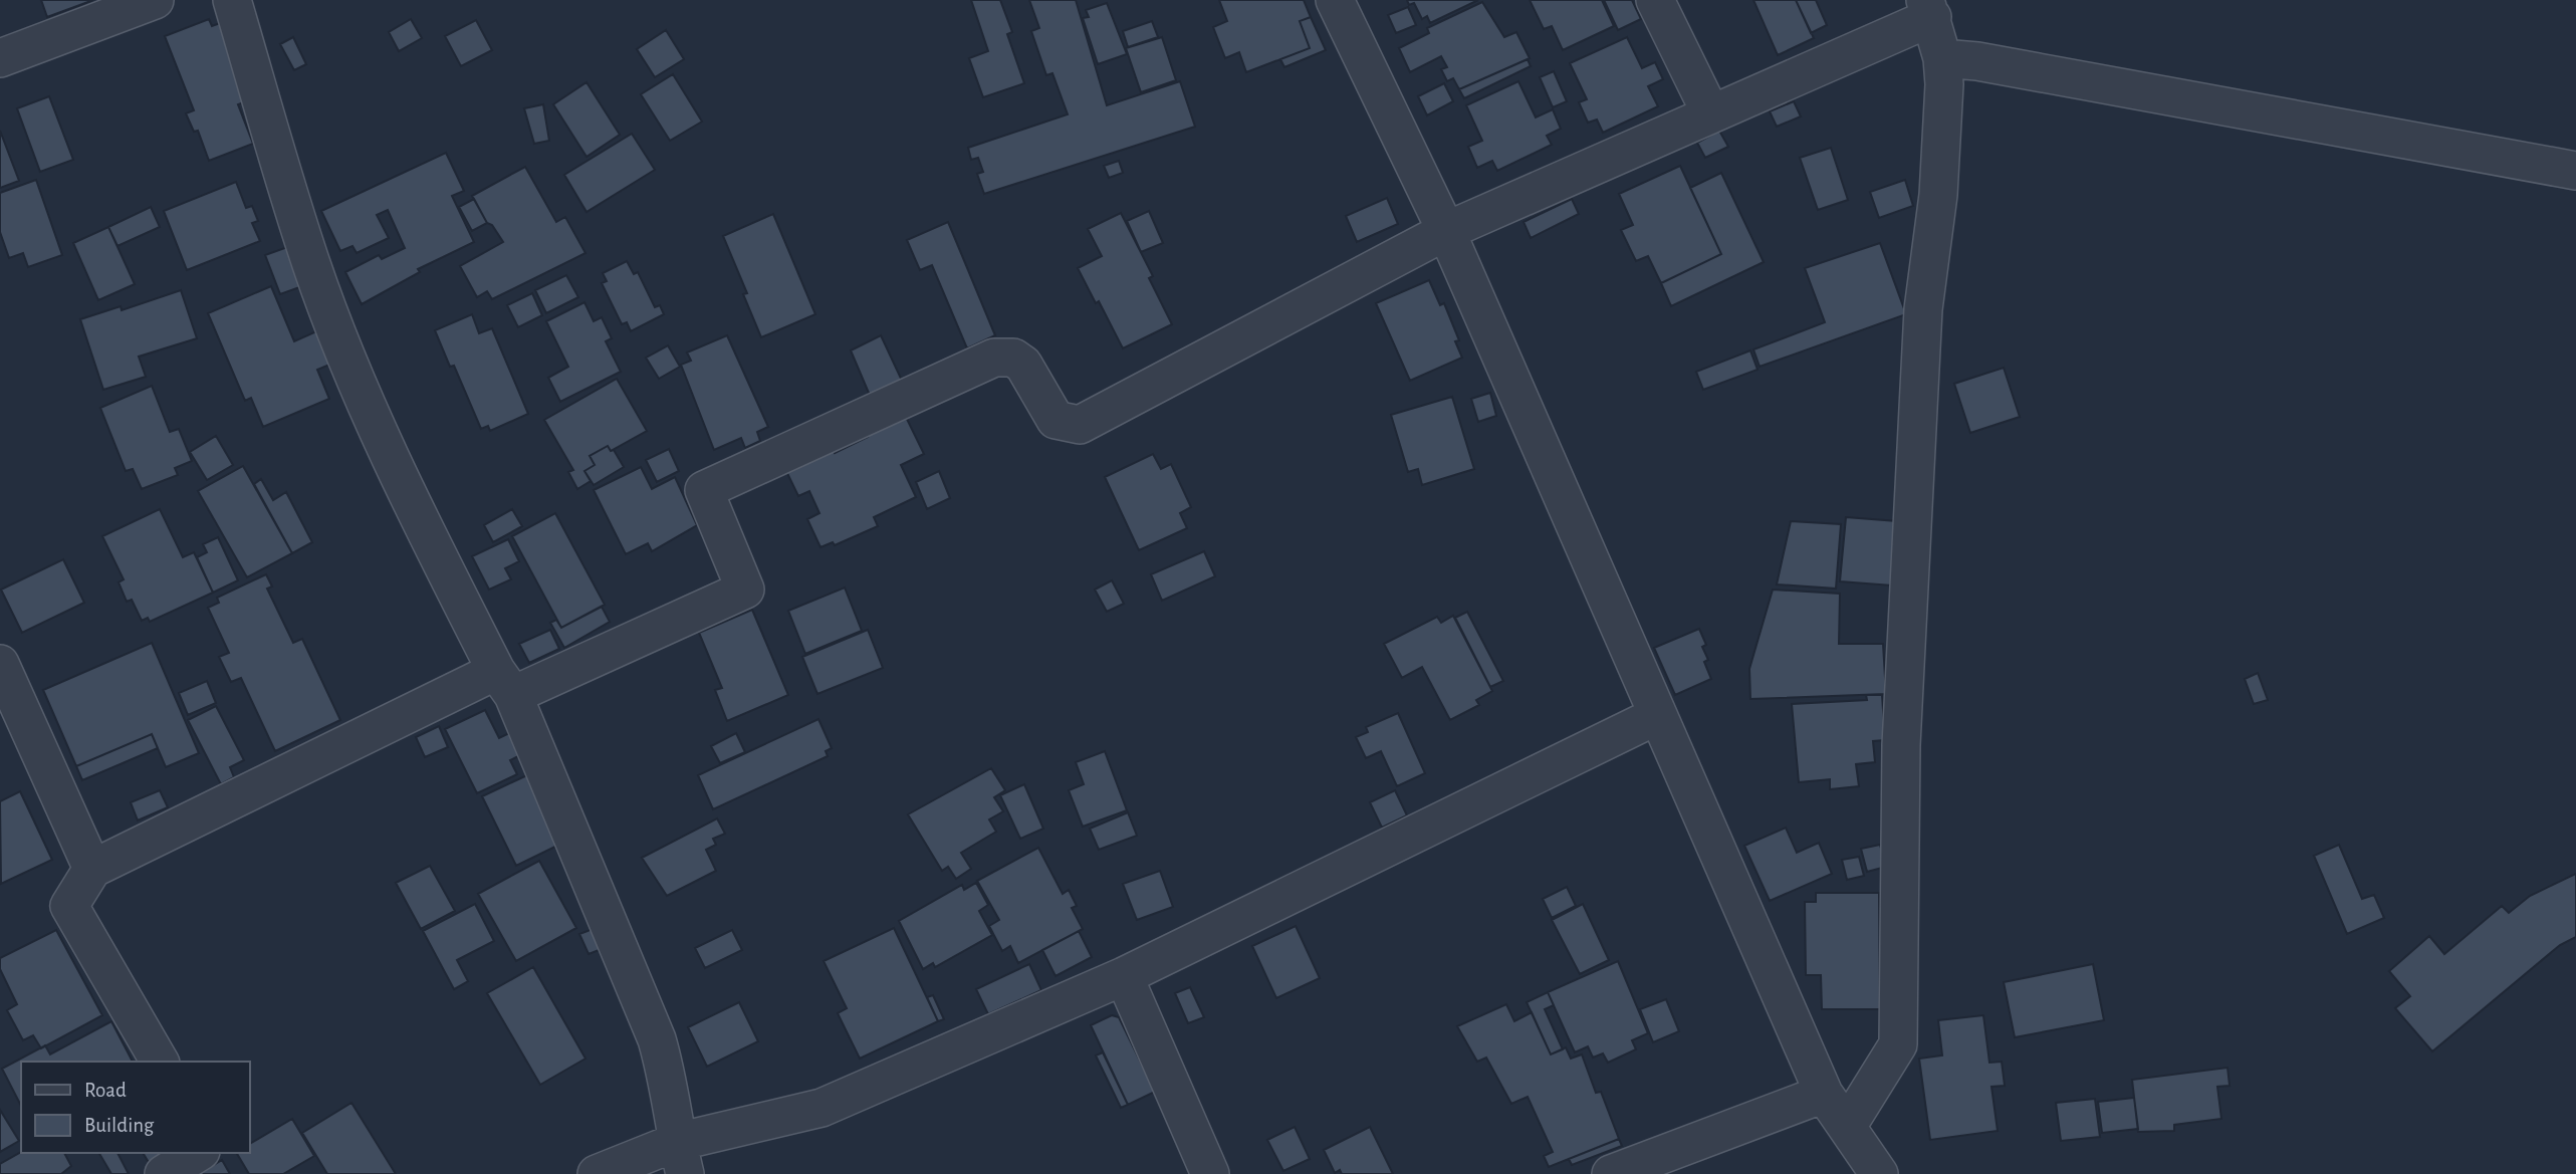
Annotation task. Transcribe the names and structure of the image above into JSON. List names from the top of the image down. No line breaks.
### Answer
{"legend":["Road","Building"]}
